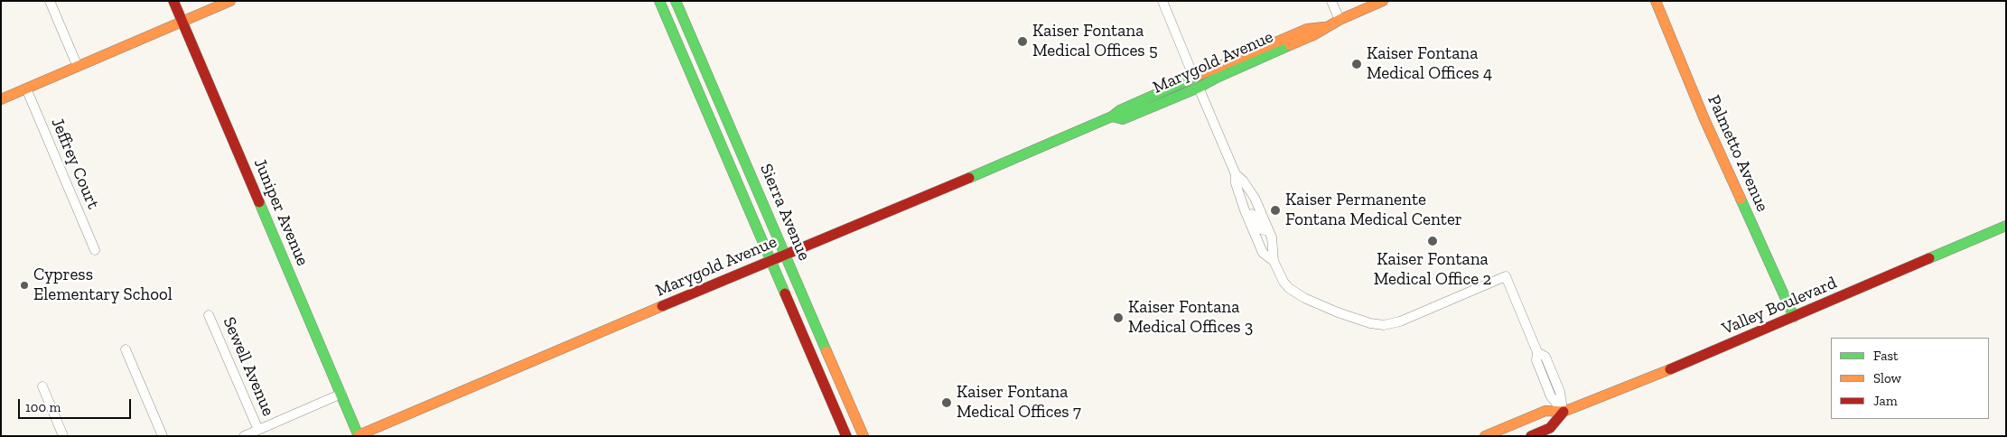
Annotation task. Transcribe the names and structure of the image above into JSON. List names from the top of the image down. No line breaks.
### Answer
{"streets":{"street":["Marygold Avenue","Palmetto Avenue","Jeffrey Court","Juniper Avenue","Sierra Avenue","Valley Boulevard","Sewell Avenue"]},"crossings":[["Marygold Avenue","Juniper Avenue"],["Marygold Avenue","Sierra Avenue"],["Palmetto Avenue","Valley Boulevard"]],"places":["Kaiser Fontana Medical Offices 5","Kaiser Fontana Medical Offices 4","Kaiser Permanente Fontana Medical Center","Kaiser Fontana Medical Office 2","Cypress Elementary School","Kaiser Fontana Medical Offices 3","Kaiser Fontana Medical Offices 7"],"legend":["Fast","Slow","Jam"],"scale_bar":"100 m"}
